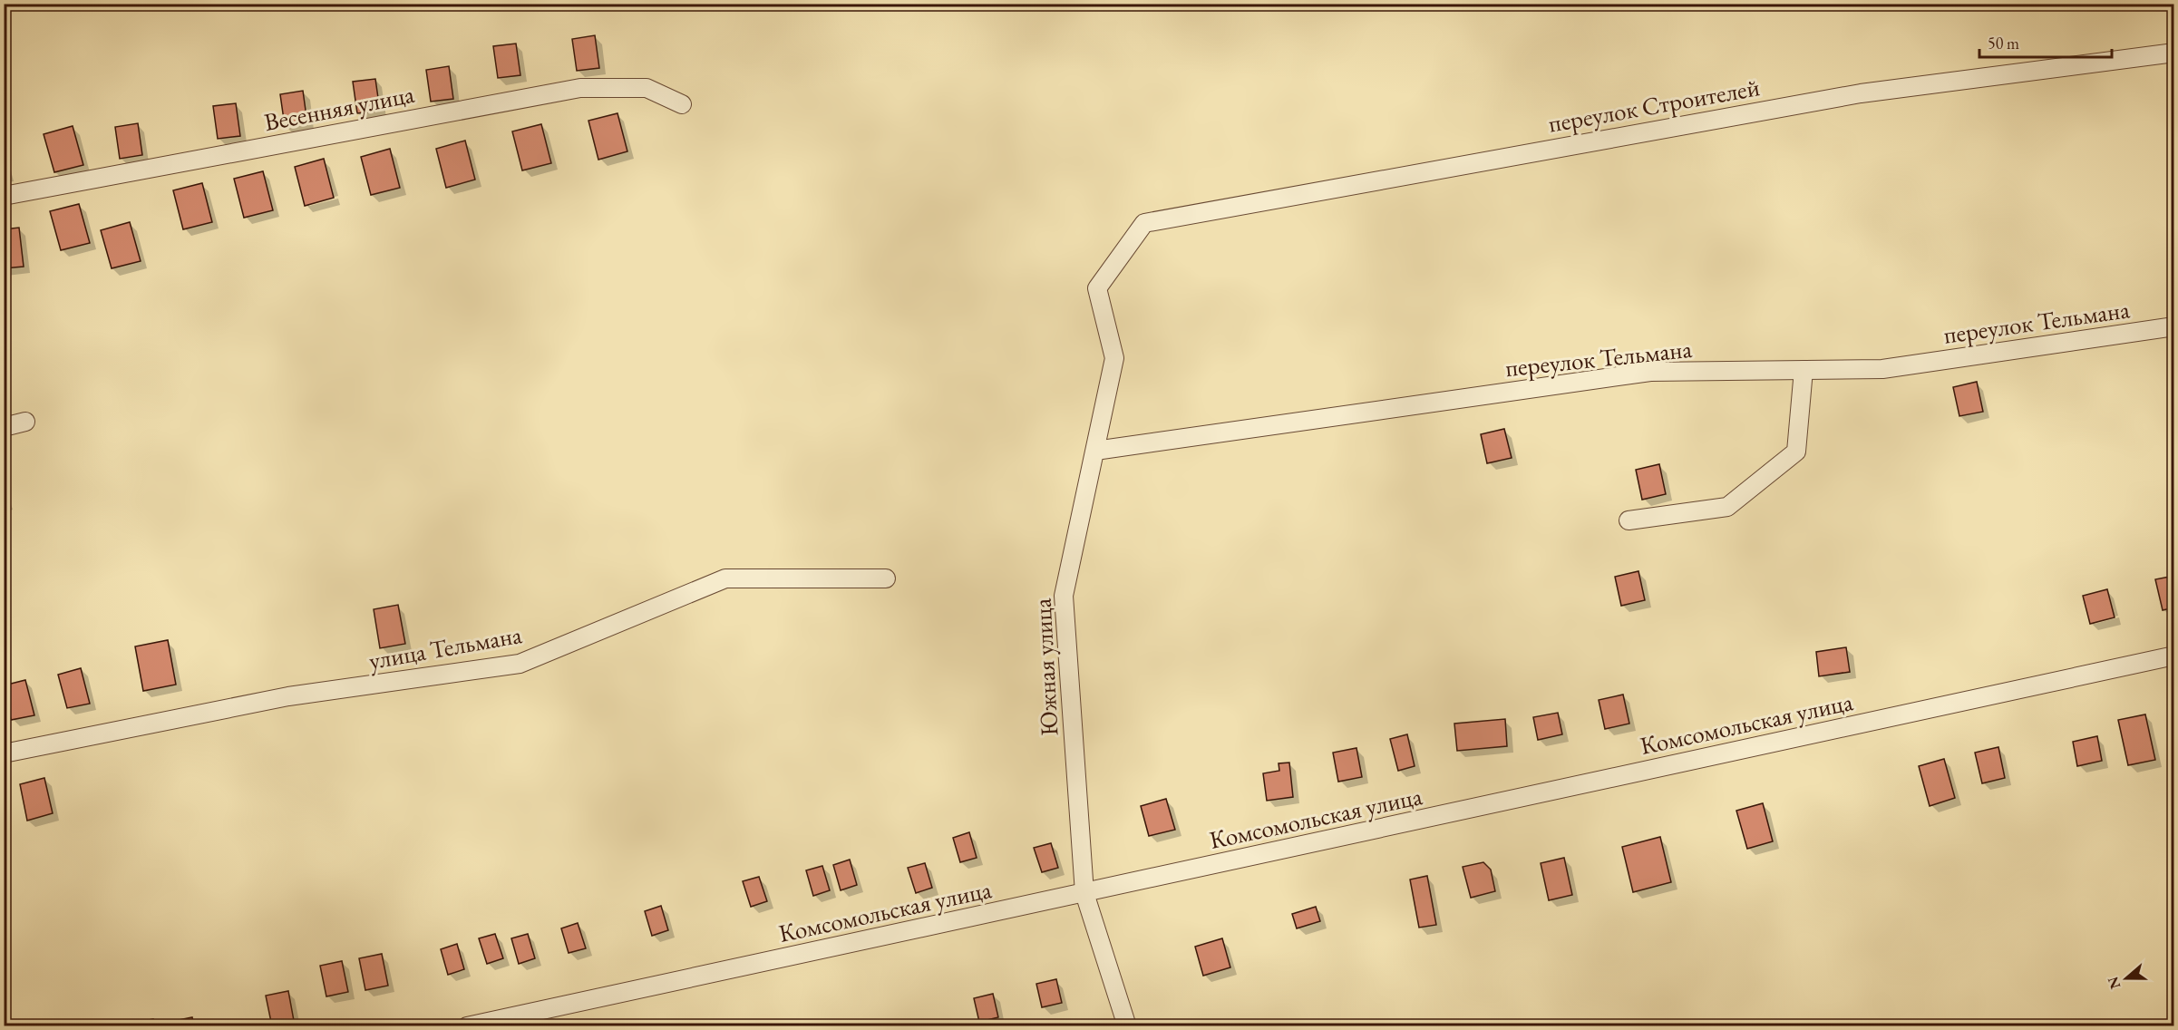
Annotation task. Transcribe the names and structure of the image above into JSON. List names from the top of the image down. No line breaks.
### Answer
{"streets":{"street":["переулок Строителей","Весенняя улица","переулок Тельмана","улица Тельмана","Южная улица","Комсомольская улица"]},"crossings":[["переулок Строителей","Южная улица"],["переулок Тельмана","Южная улица"],["Южная улица","Комсомольская улица"]],"scale_bar":"50 m","north":"left"}
